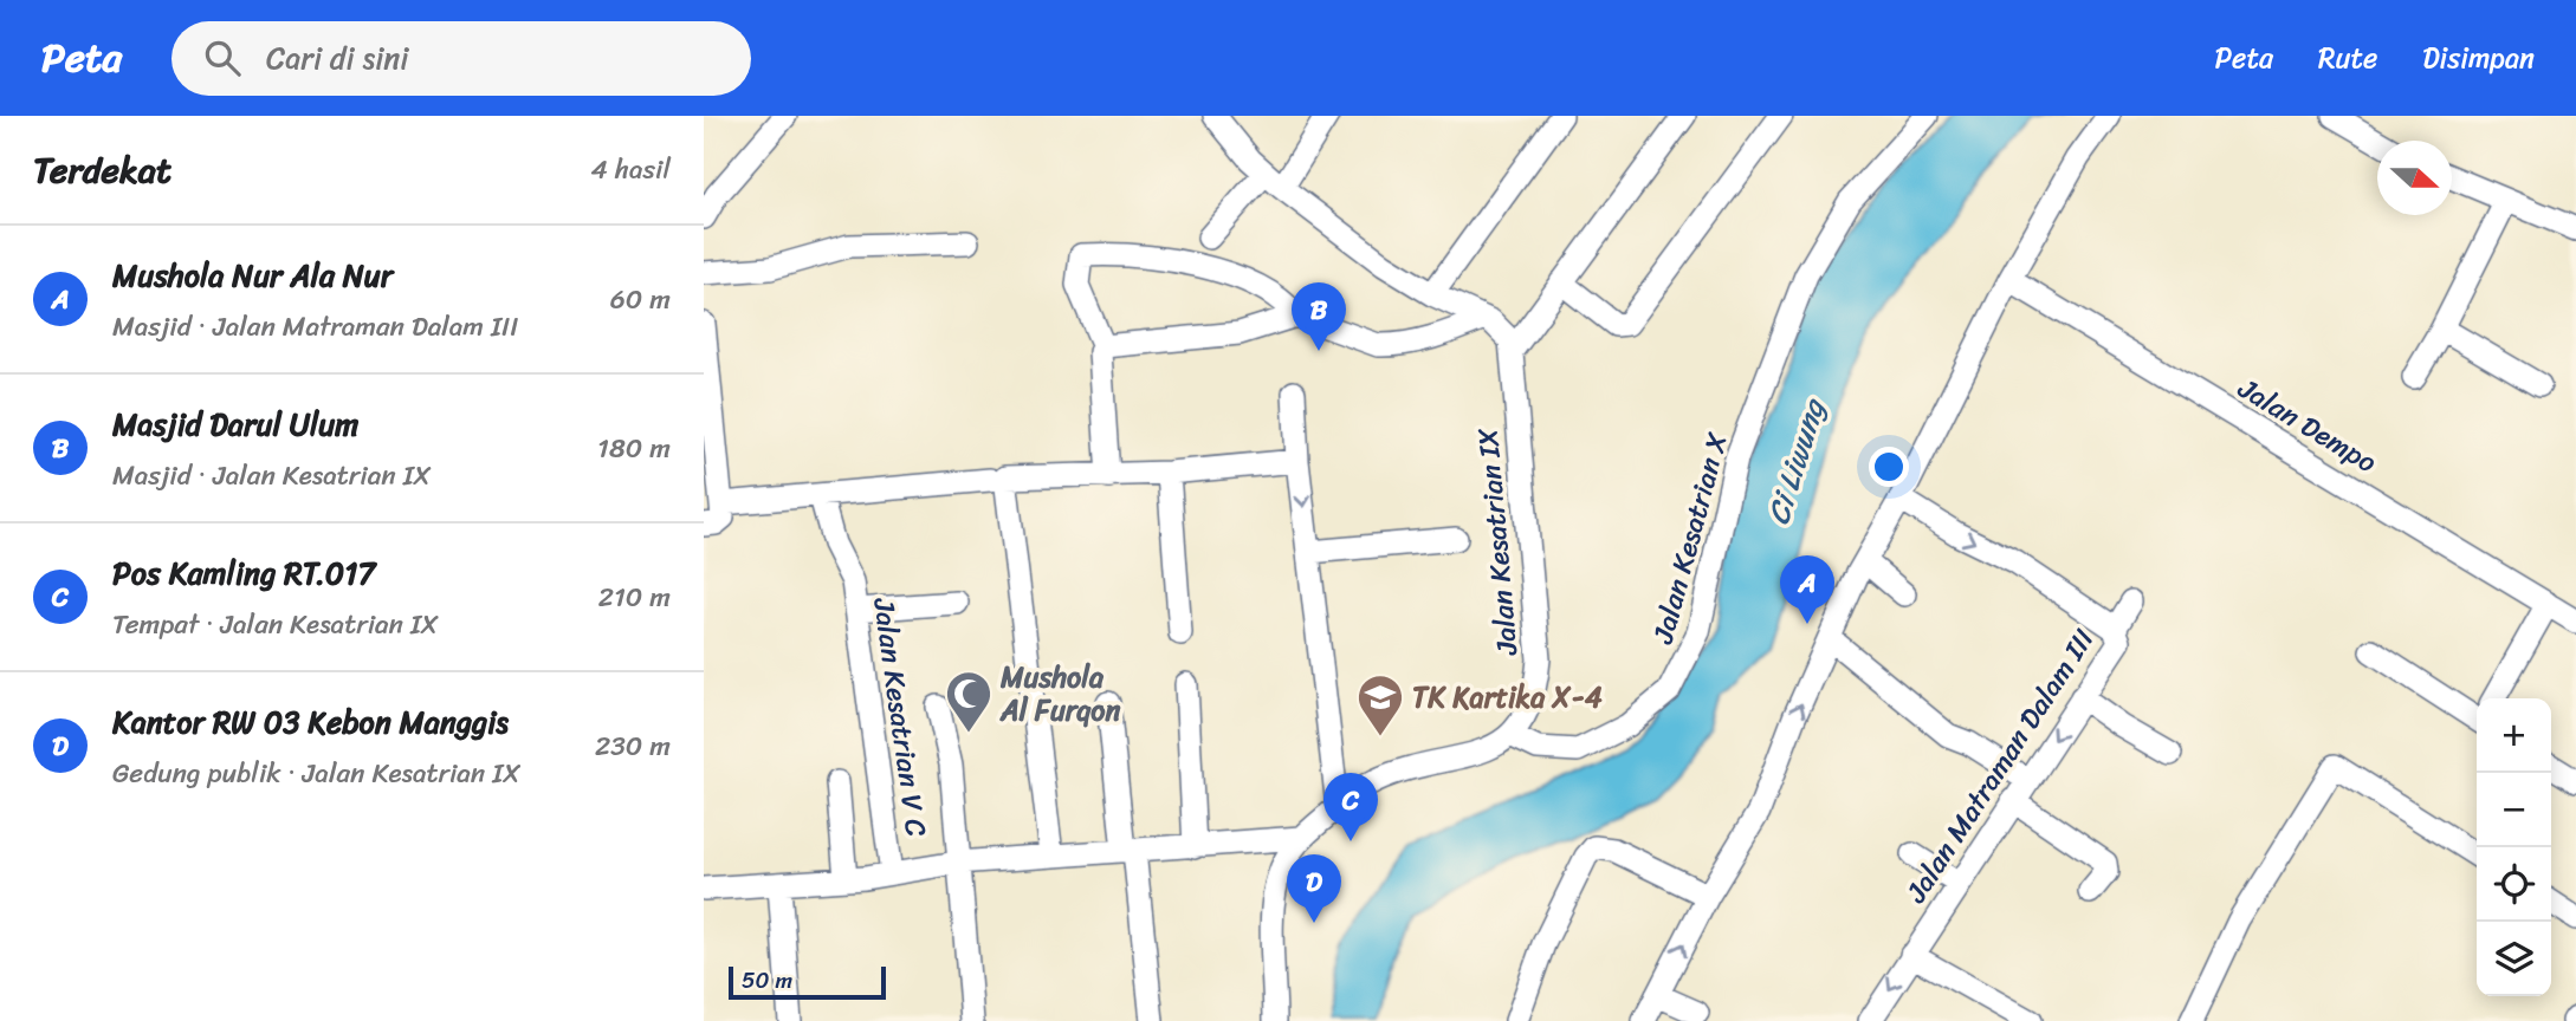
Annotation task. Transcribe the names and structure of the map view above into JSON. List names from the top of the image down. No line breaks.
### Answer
{"streets":{"street":["Jalan Dempo","Jalan Kesatrian X","Jalan Kesatrian IX","Jalan Kesatrian V C","Jalan Matraman Dalam III"]},"crossings":[["Jalan Kesatrian X","Jalan Kesatrian IX"]],"water":["Ci Liwung"],"places":{"mosque":["Mushola Al Furqon"],"school or university":["TK Kartika X-4"]},"scale_bar":"50 m","north":"right","page":{"header":"Peta","search":"Cari di sini","nav":["Peta","Rute","Disimpan"],"heading":["Terdekat","4 hasil"],"list":[{"mark":"A","name":"Mushola Nur Ala Nur","note":"Masjid · Jalan Matraman Dalam III","value":"60 m"},{"mark":"B","name":"Masjid Darul Ulum","note":"Masjid · Jalan Kesatrian IX","value":"180 m"},{"mark":"C","name":"Pos Kamling RT.017","note":"Tempat · Jalan Kesatrian IX","value":"210 m"},{"mark":"D","name":"Kantor RW 03 Kebon Manggis","note":"Gedung publik · Jalan Kesatrian IX","value":"230 m"}],"pins":["B","A","C","D"],"map_buttons":["+","−"],"scale":"50 m"}}
